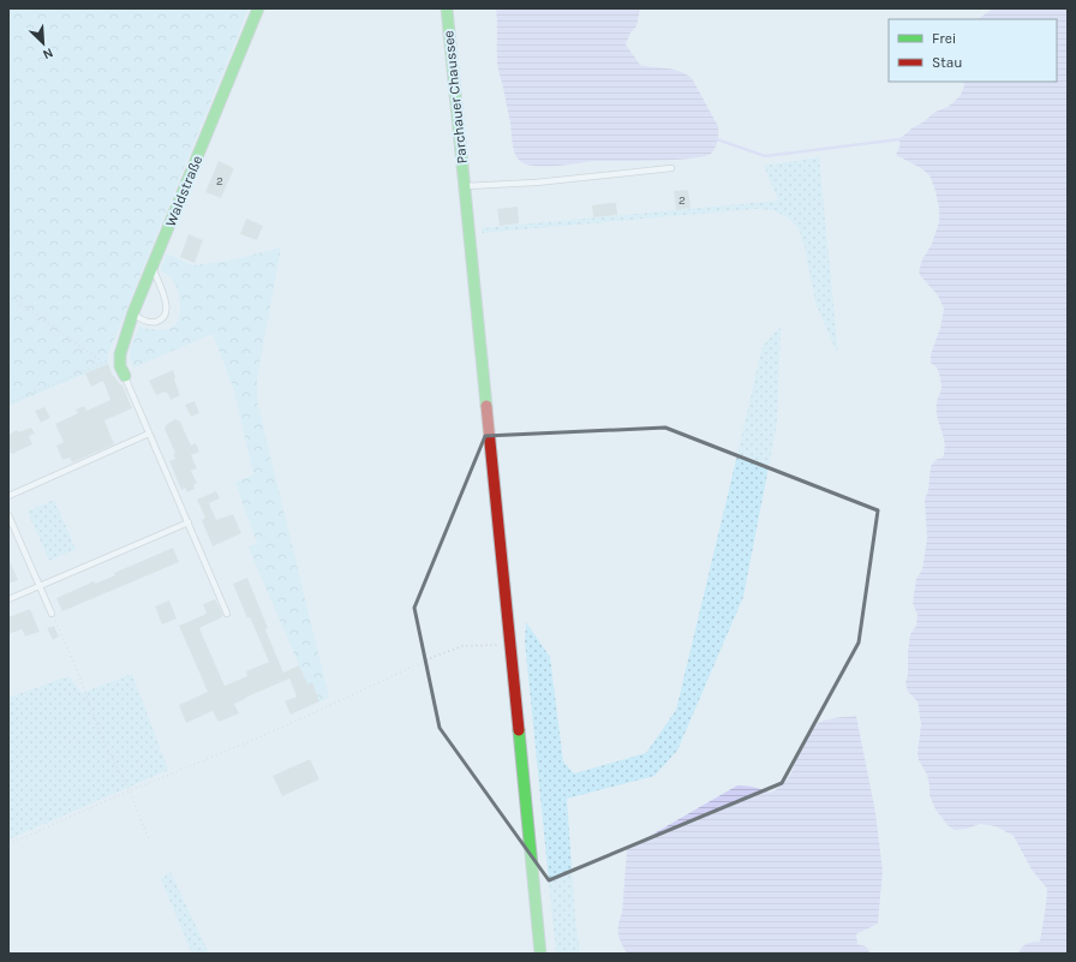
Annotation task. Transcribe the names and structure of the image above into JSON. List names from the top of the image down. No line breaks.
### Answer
{"streets":{"street":["Parchauer Chaussee","Waldstraße"]},"house_numbers":["2","2"],"legend":["Frei","Stau"],"north":"bottom right"}
